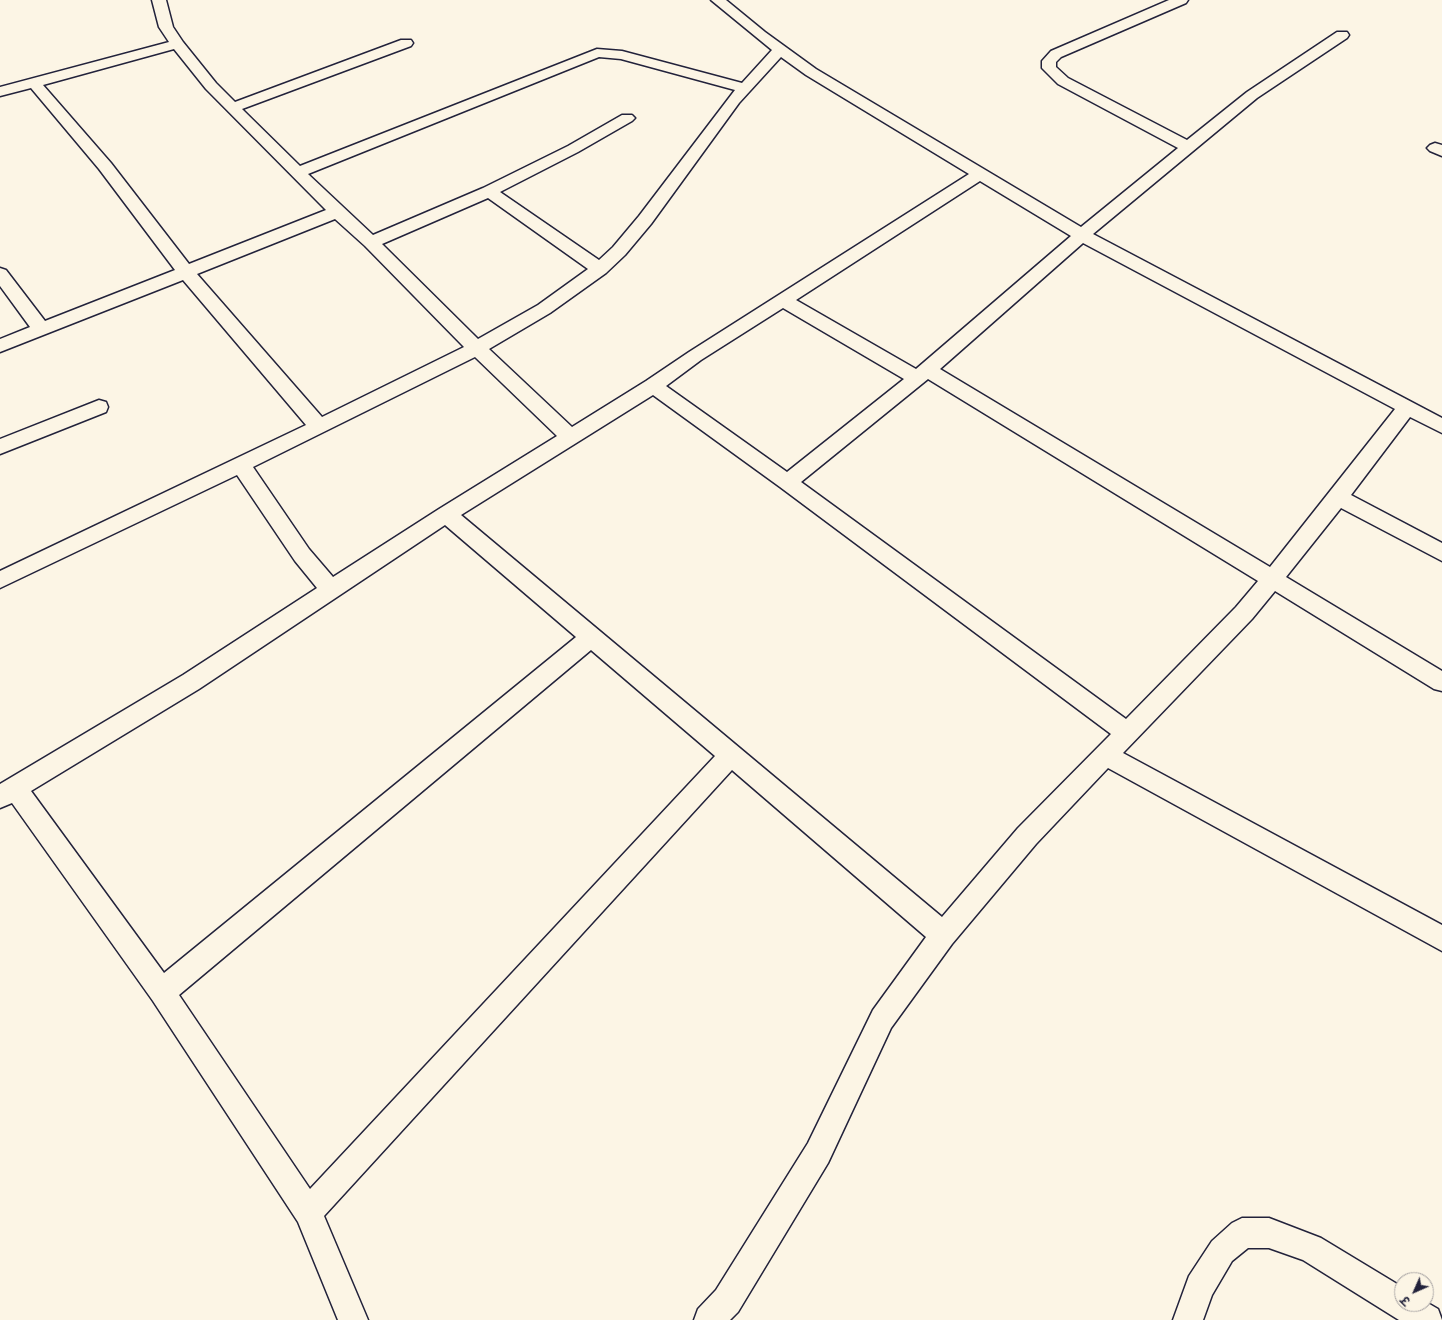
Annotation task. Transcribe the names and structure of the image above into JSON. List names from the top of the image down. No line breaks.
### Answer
{"north":"bottom left"}
